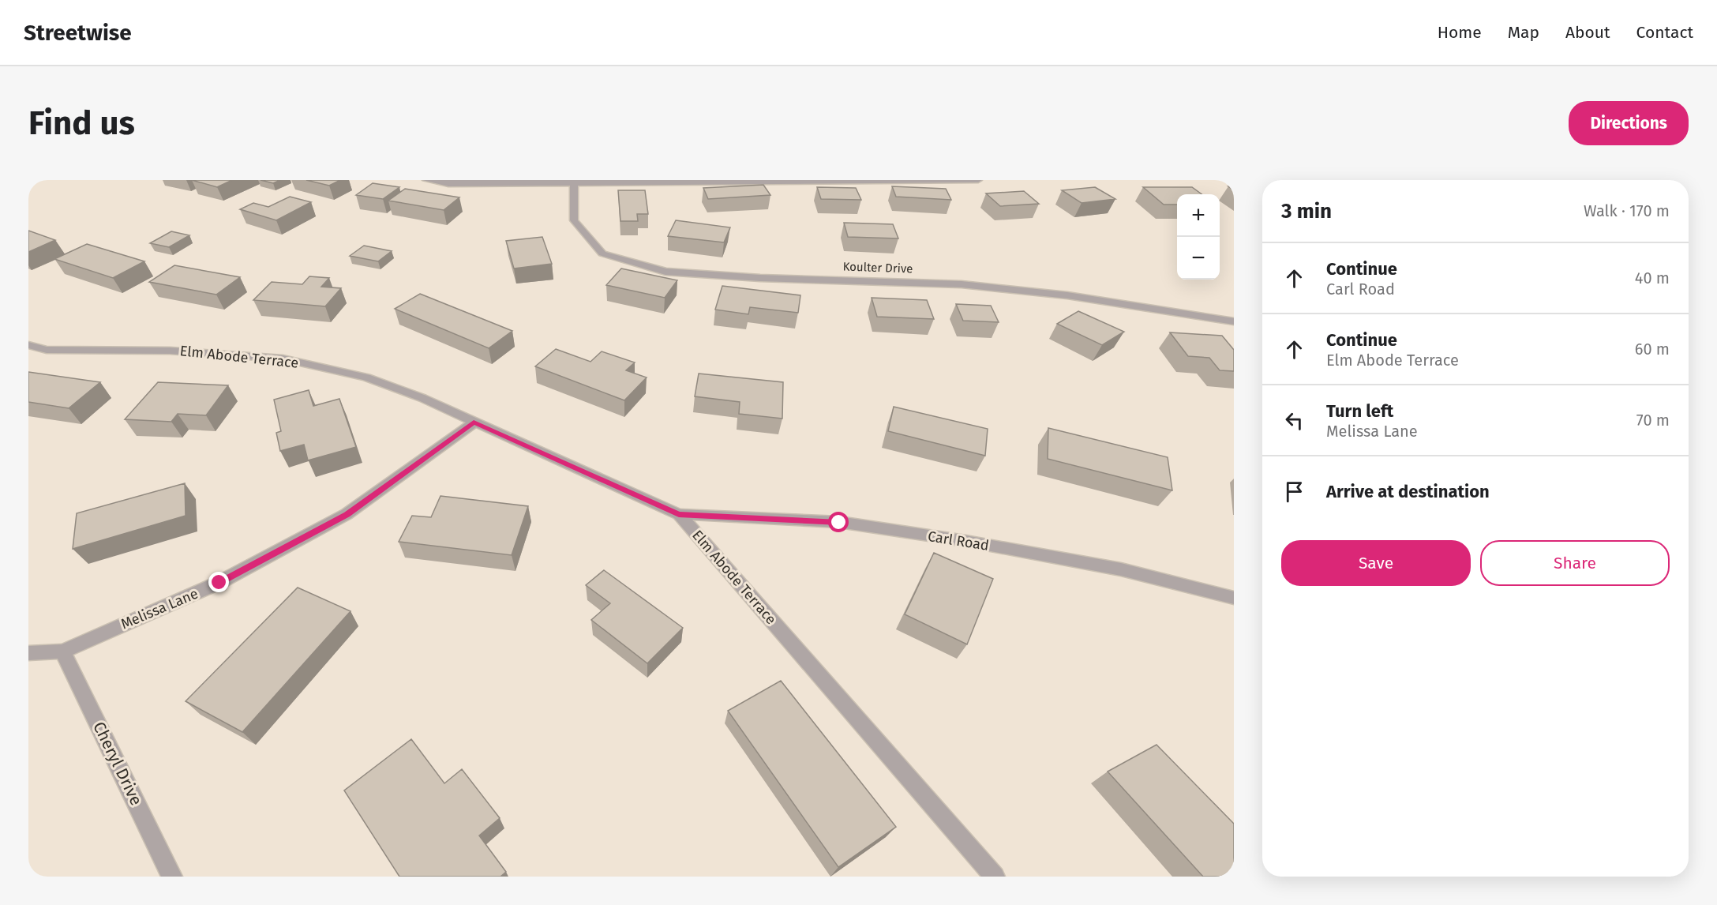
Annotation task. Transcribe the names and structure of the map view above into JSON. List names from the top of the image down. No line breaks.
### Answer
{"streets":{"street":["Koulter Drive","Elm Abode Terrace","Carl Road","Melissa Lane","Cheryl Drive"]},"crossings":[["Elm Abode Terrace","Carl Road"],["Elm Abode Terrace","Melissa Lane"],["Melissa Lane","Cheryl Drive"]],"page":{"header":"Streetwise","nav":["Home","Map","About","Contact"],"buttons":["Directions",["Save","Share"]],"title":"Find us","heading":["3 min","Walk · 170 m"],"map_buttons":["+","−"],"list":[["Continue","Carl Road","40 m"],["Continue","Elm Abode Terrace","60 m"],["Turn left","Melissa Lane","70 m"],"Arrive at destination"]}}
